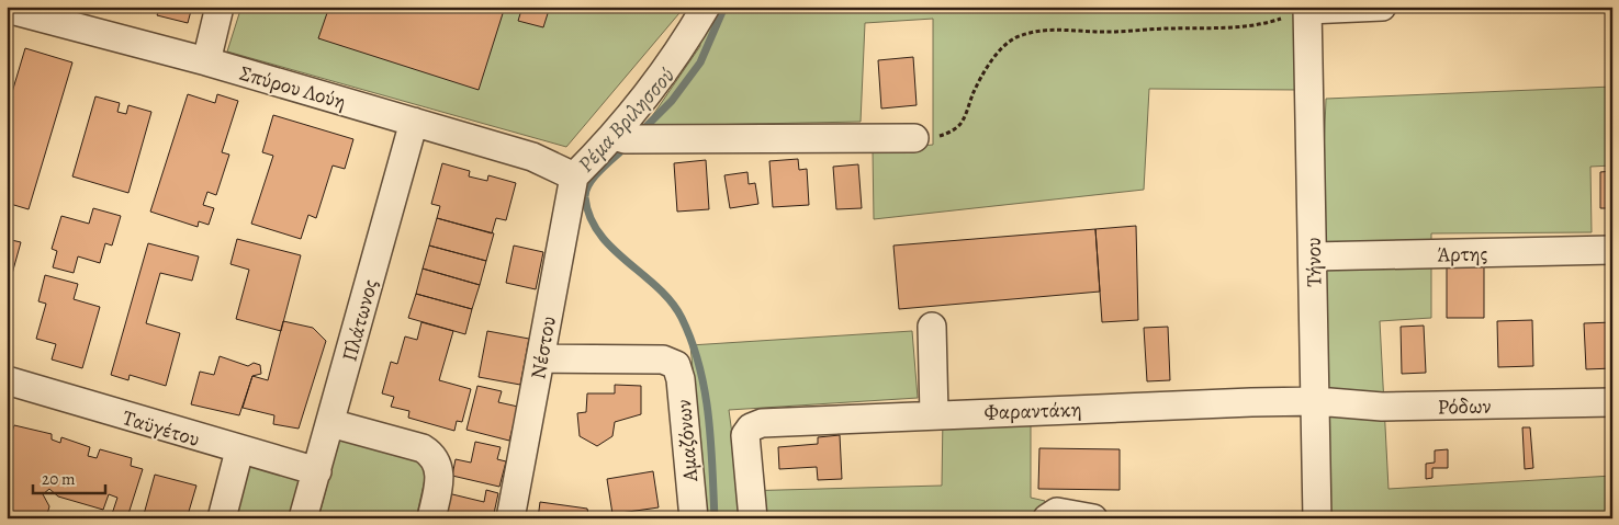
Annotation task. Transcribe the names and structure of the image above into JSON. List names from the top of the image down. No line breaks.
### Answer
{"streets":{"street":["Σπύρου Λούη","Άρτης","Τήνου","Πλάτωνος","Νέστου","Ρόδων","Φαραντάκη","Ταϋγέτου","Αμαζόνων"]},"crossings":[["Σπύρου Λούη","Πλάτωνος"],["Σπύρου Λούη","Νέστου"],["Άρτης","Τήνου"],["Τήνου","Ρόδων"],["Τήνου","Φαραντάκη"],["Πλάτωνος","Ταϋγέτου"],["Νέστου","Αμαζόνων"],["Ρόδων","Φαραντάκη"]],"water":["Ρέμα Βριλησσού"],"scale_bar":"20 m"}
